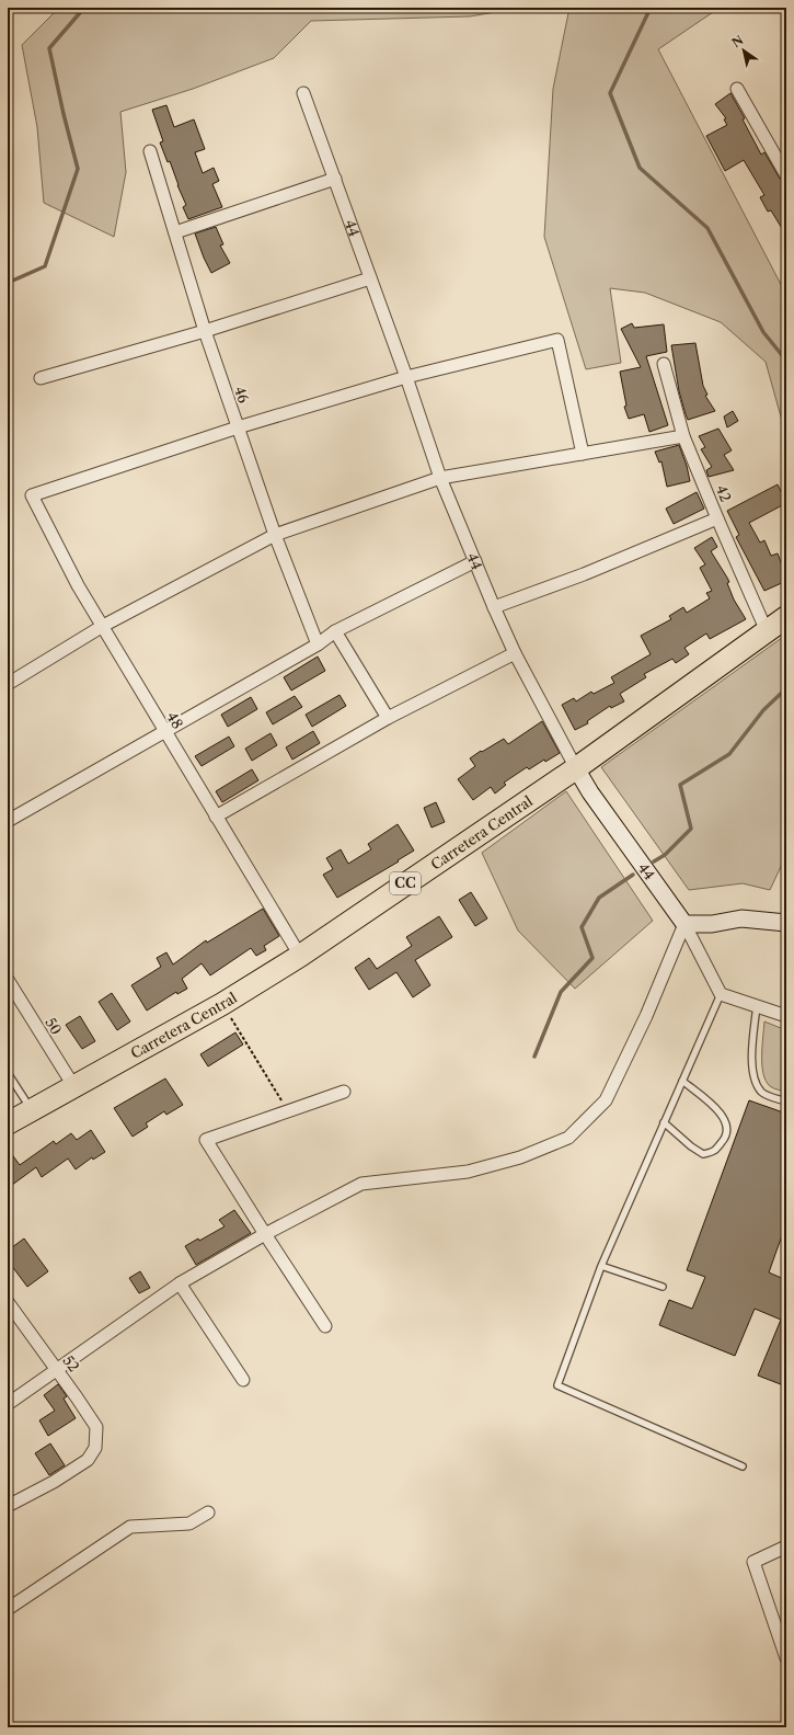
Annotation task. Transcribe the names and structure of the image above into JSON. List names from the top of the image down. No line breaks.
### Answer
{"streets":{"highway":["Carretera Central","CC"],"street":["44","46","42","48","50","52"]},"crossings":[["44","Carretera Central"],["46","48"],["42","Carretera Central"],["48","Carretera Central"],["Carretera Central","50"]],"north":"top left"}
